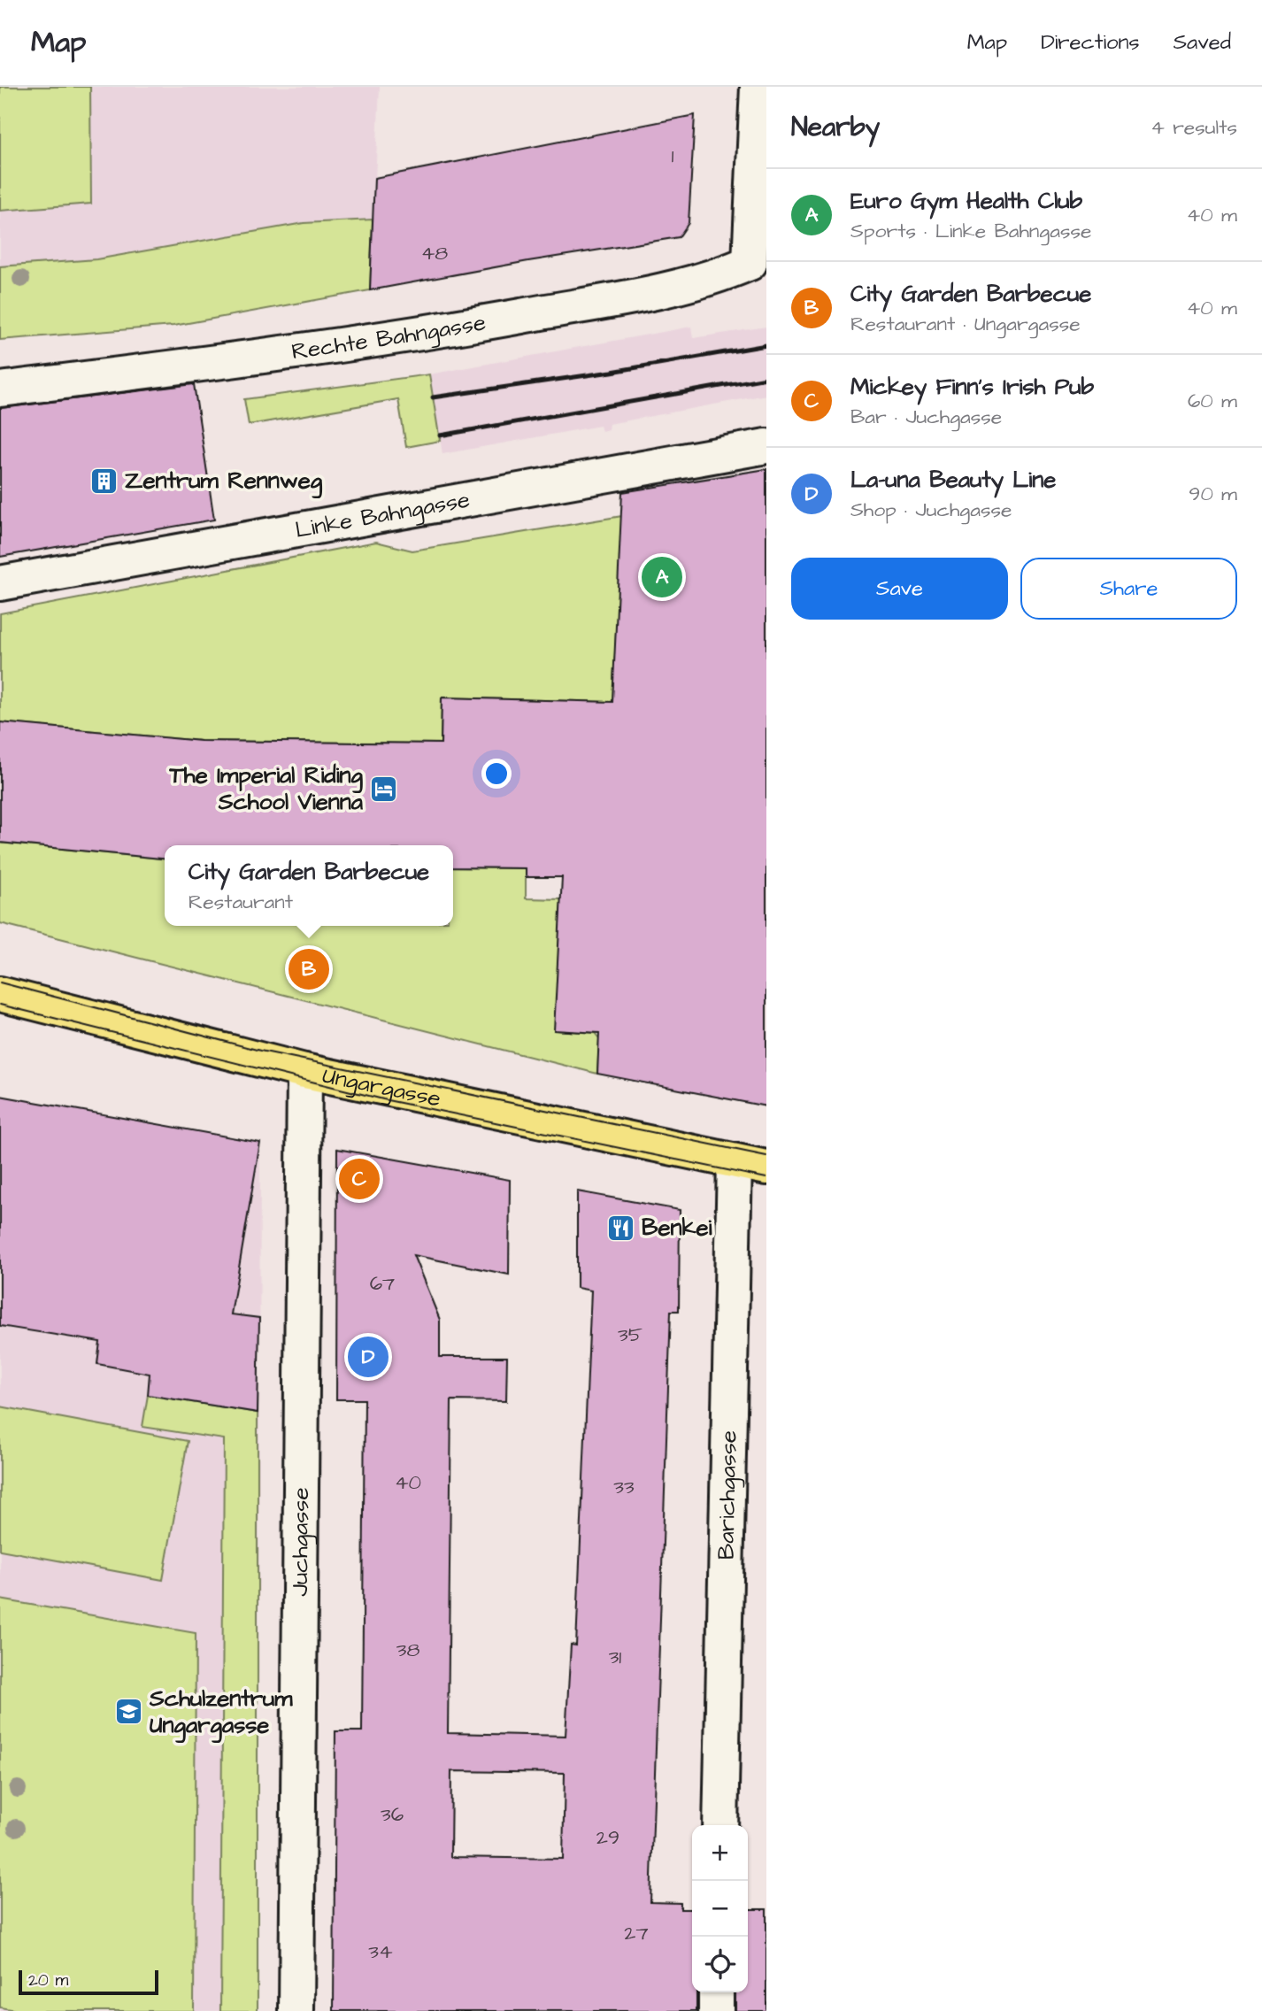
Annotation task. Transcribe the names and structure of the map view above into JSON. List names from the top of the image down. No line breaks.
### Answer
{"streets":{"main road":["Ungargasse"],"street":["Rechte Bahngasse","Linke Bahngasse","Barichgasse","Juchgasse"]},"crossings":[["Ungargasse","Barichgasse"],["Ungargasse","Juchgasse"]],"places":{"building":["Zentrum Rennweg"],"hotel":["The Imperial Riding School Vienna"],"restaurant":["Benkei"],"school or university":["Schulzentrum Ungargasse"]},"house_numbers":["1","48","67","35","40","33","38","31","36","29","27","34"],"scale_bar":"20 m","page":{"header":"Map","nav":["Map","Directions","Saved"],"heading":["Nearby","4 results"],"list":[{"mark":"A","name":"Euro Gym Health Club","note":"Sports · Linke Bahngasse","value":"40 m"},{"mark":"B","name":"City Garden Barbecue","note":"Restaurant · Ungargasse","value":"40 m"},{"mark":"C","name":"Mickey Finn's Irish Pub","note":"Bar · Juchgasse","value":"60 m"},{"mark":"D","name":"La-una Beauty Line","note":"Shop · Juchgasse","value":"90 m"}],"buttons":["Save","Share"],"pins":["A","B","C","D"],"popup":["City Garden Barbecue","Restaurant"],"map_buttons":["+","−"],"scale":"20 m"}}
